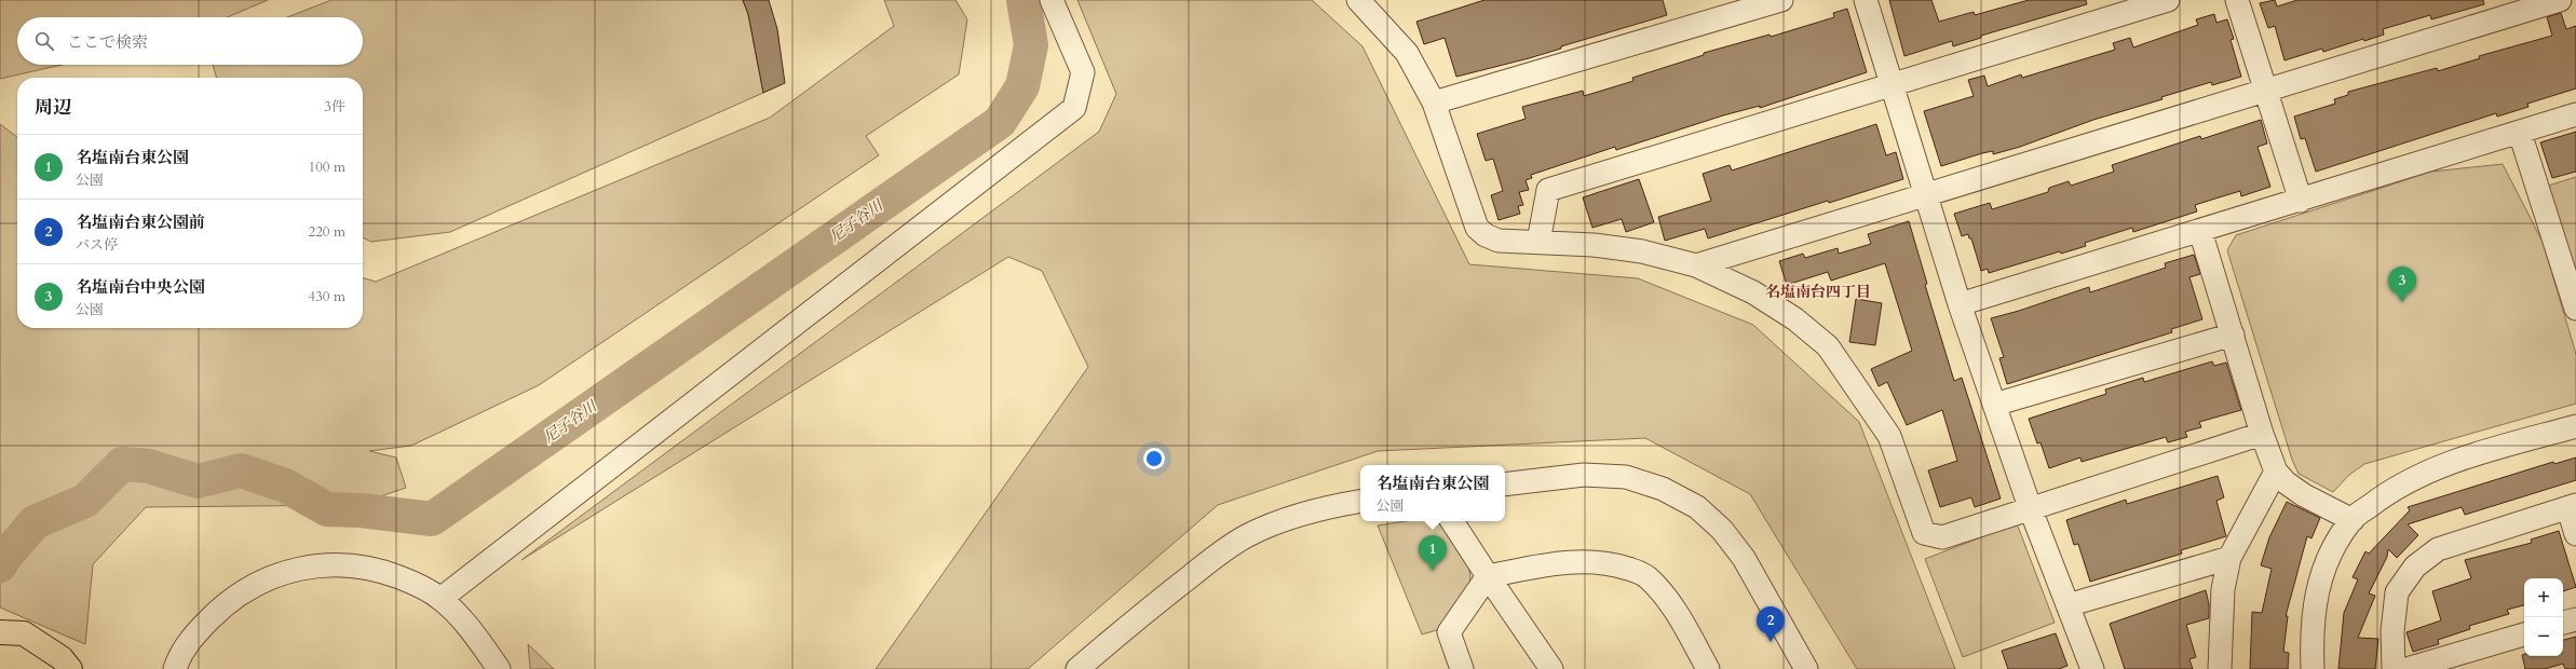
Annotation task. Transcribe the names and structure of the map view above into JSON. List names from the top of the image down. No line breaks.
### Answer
{"districts":["名塩南台四丁目"],"water":["尼子谷川"],"page":{"search":"ここで検索","heading":["周辺","3件"],"list":[{"mark":"1","name":"名塩南台東公園","note":"公園","value":"100 m"},{"mark":"2","name":"名塩南台東公園前","note":"バス停","value":"220 m"},{"mark":"3","name":"名塩南台中央公園","note":"公園","value":"430 m"}],"pins":["3","1","2"],"popup":["名塩南台東公園","公園"],"map_buttons":["+","−"]}}
